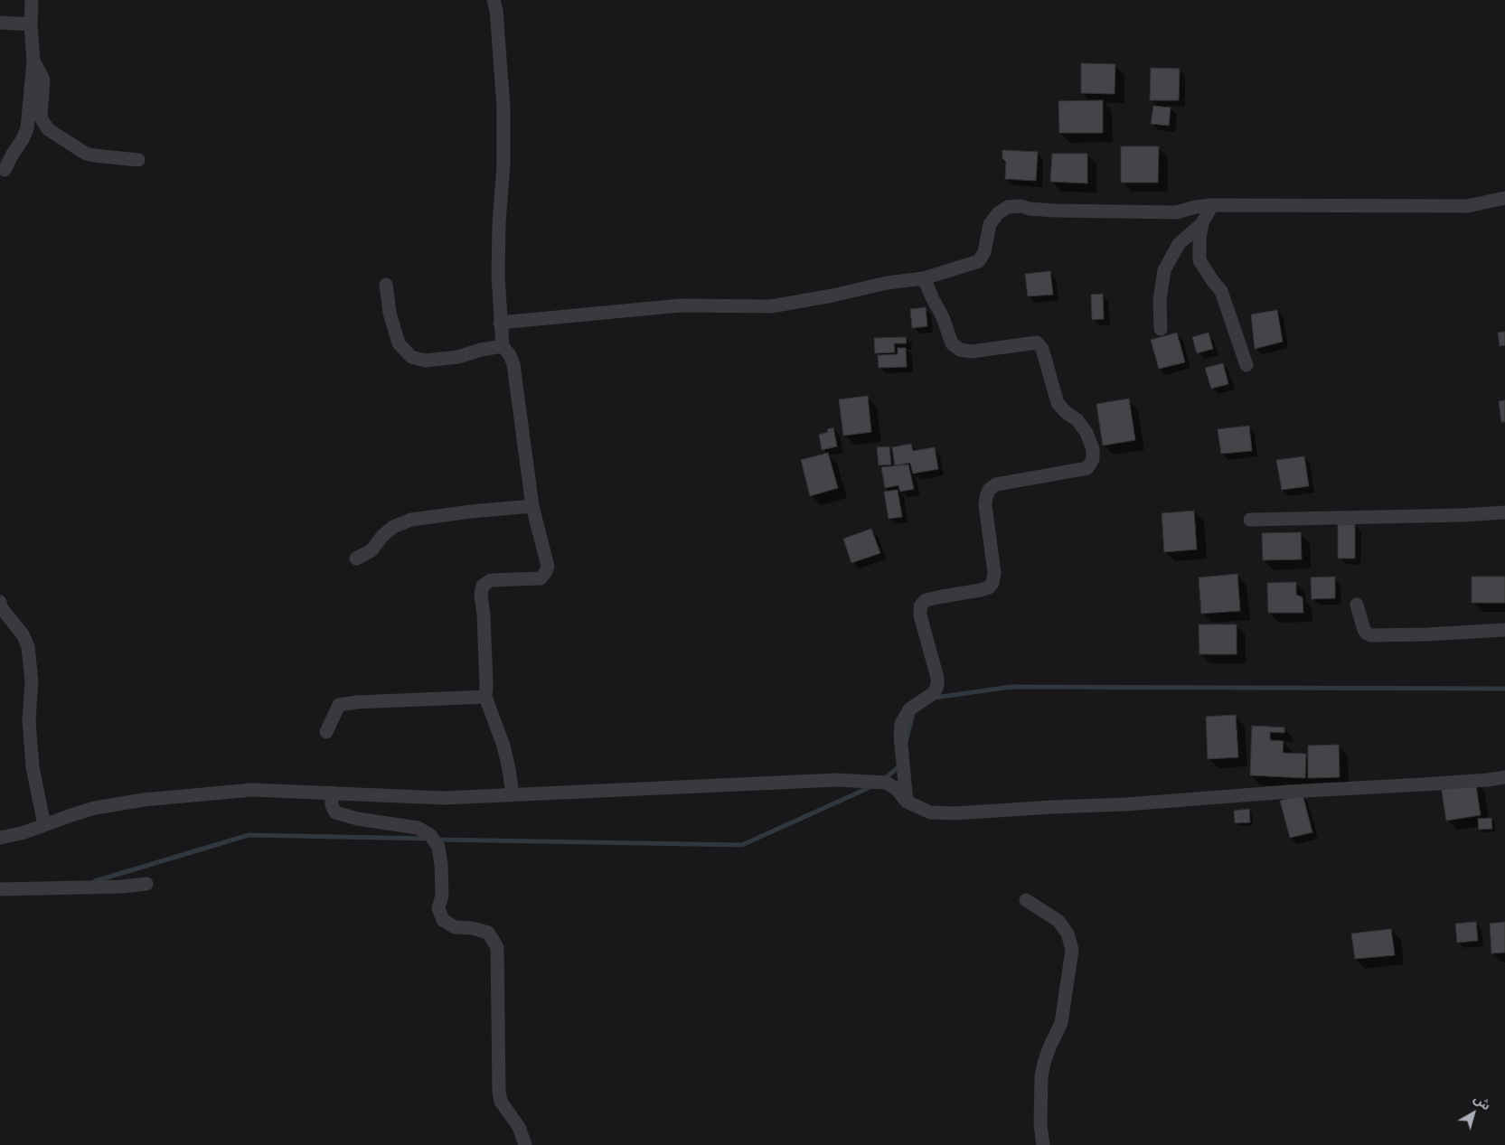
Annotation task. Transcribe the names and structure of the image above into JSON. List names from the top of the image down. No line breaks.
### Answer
{"north":"top right"}
